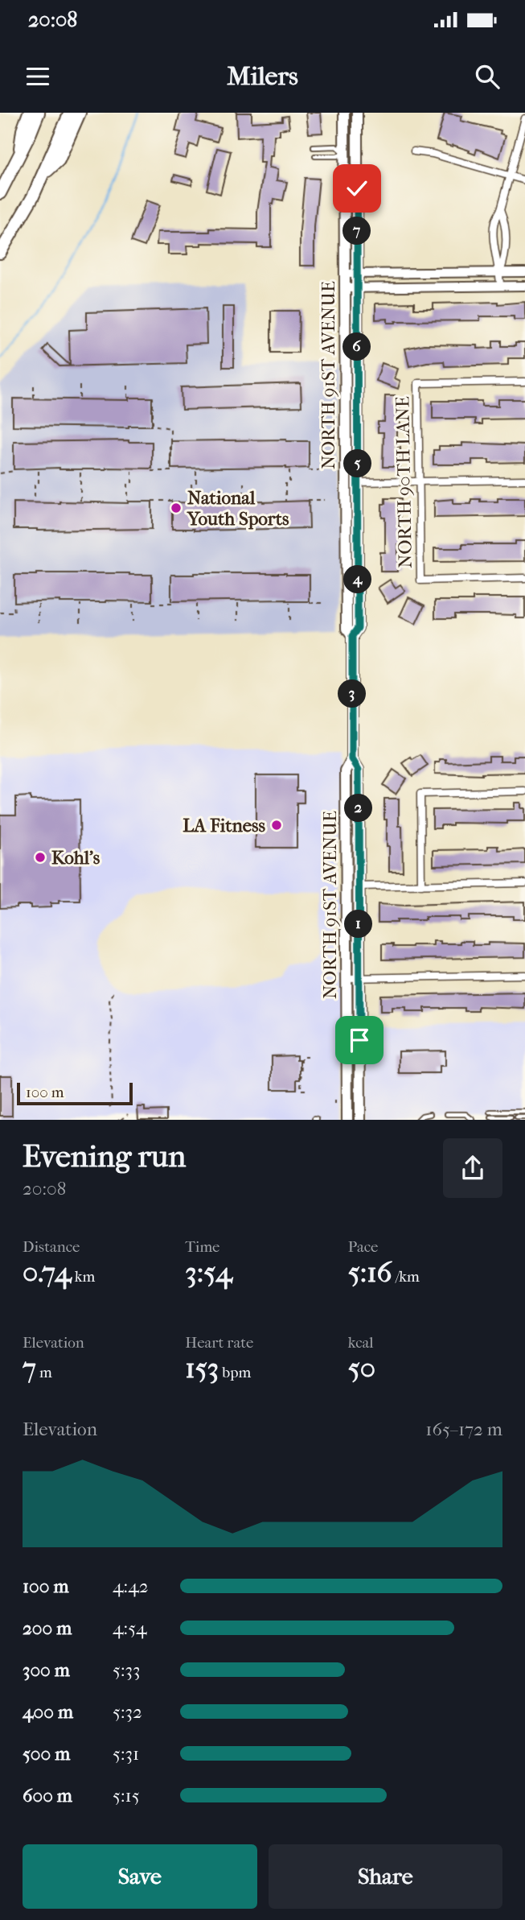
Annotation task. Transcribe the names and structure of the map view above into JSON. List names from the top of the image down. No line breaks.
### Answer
{"streets":{"main road":["NORTH 91ST AVENUE"],"street":["NORTH 90TH LANE"]},"places":["National Youth Sports","LA Fitness","Kohl's"],"scale_bar":"100 m","page":{"status":"20:08","header":"Milers","pins":["7","6","5","4","3","2","1"],"scale":"100 m","heading":["Evening run","20:08"],"stats":[["Distance","0.74 km"],["Time","3:54"],["Pace","5:16 /km"],["Elevation","7 m"],["Heart rate","153 bpm"],["kcal","50"]],"chart":["Elevation","165–172 m"],"list":[{"name":"100 m","note":"4:42"},{"name":"200 m","note":"4:54"},{"name":"300 m","note":"5:33"},{"name":"400 m","note":"5:32"},{"name":"500 m","note":"5:31"},{"name":"600 m","note":"5:15"}],"buttons":["Save","Share"]}}
